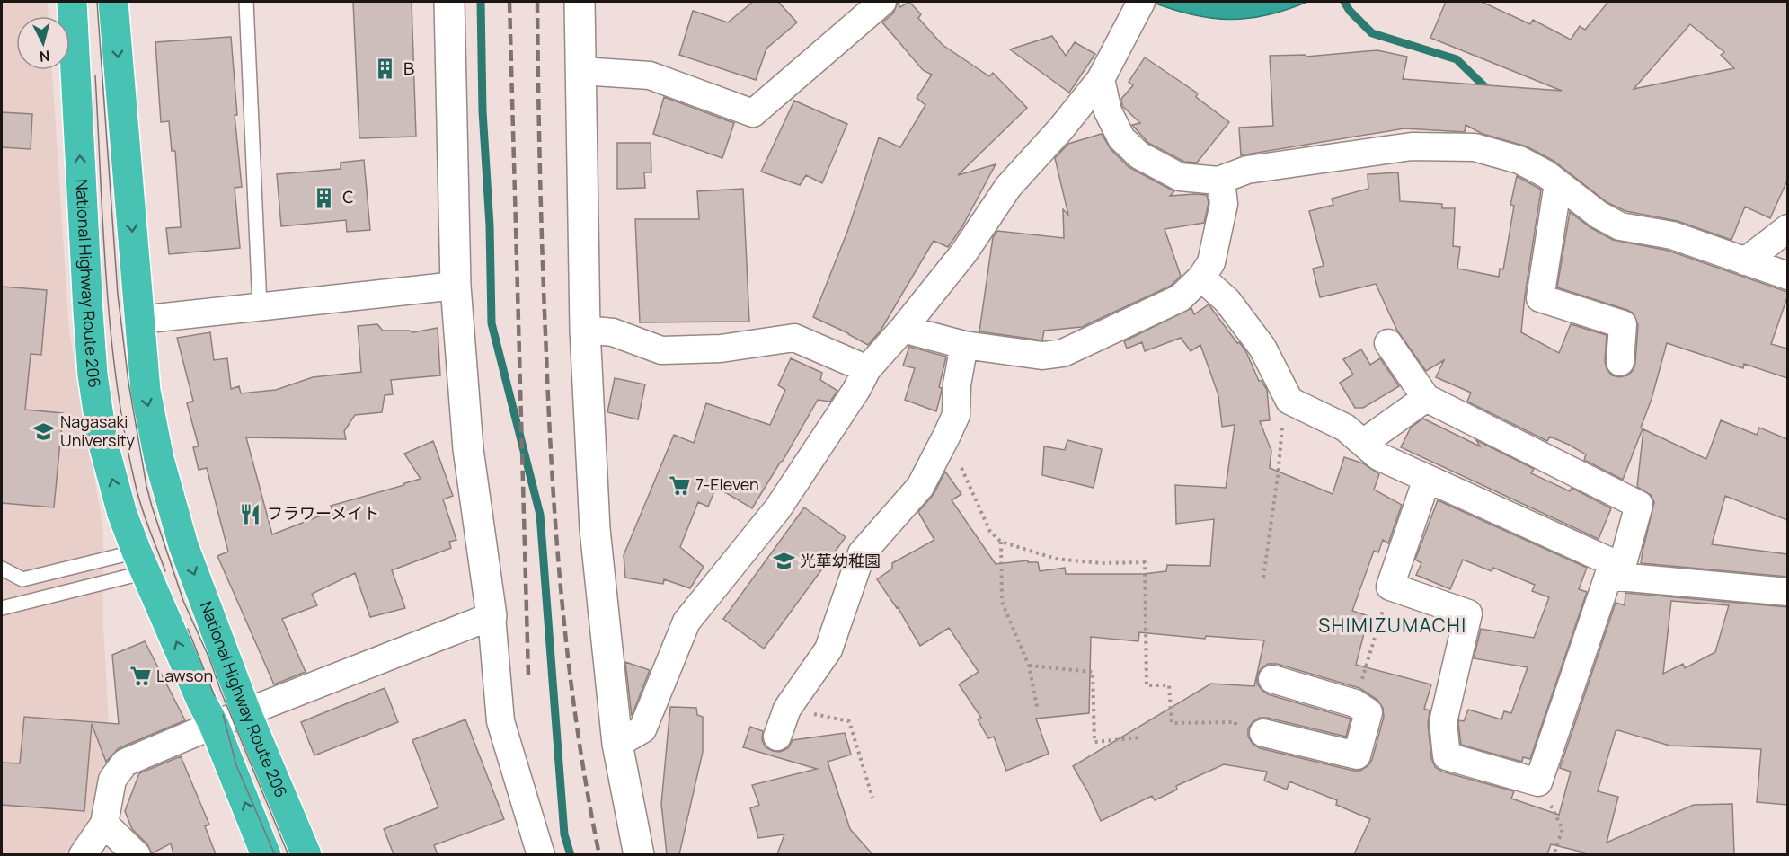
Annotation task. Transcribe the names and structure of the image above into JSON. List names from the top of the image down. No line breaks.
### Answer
{"streets":{"highway":["National Highway Route 206"]},"districts":["SHIMIZUMACHI"],"places":{"building":["Ｂ","Ｃ"],"school or university":["Nagasaki University","光華幼稚園"],"supermarket":["7-Eleven","Lawson"],"restaurant":["フラワーメイト"]},"north":"bottom"}
